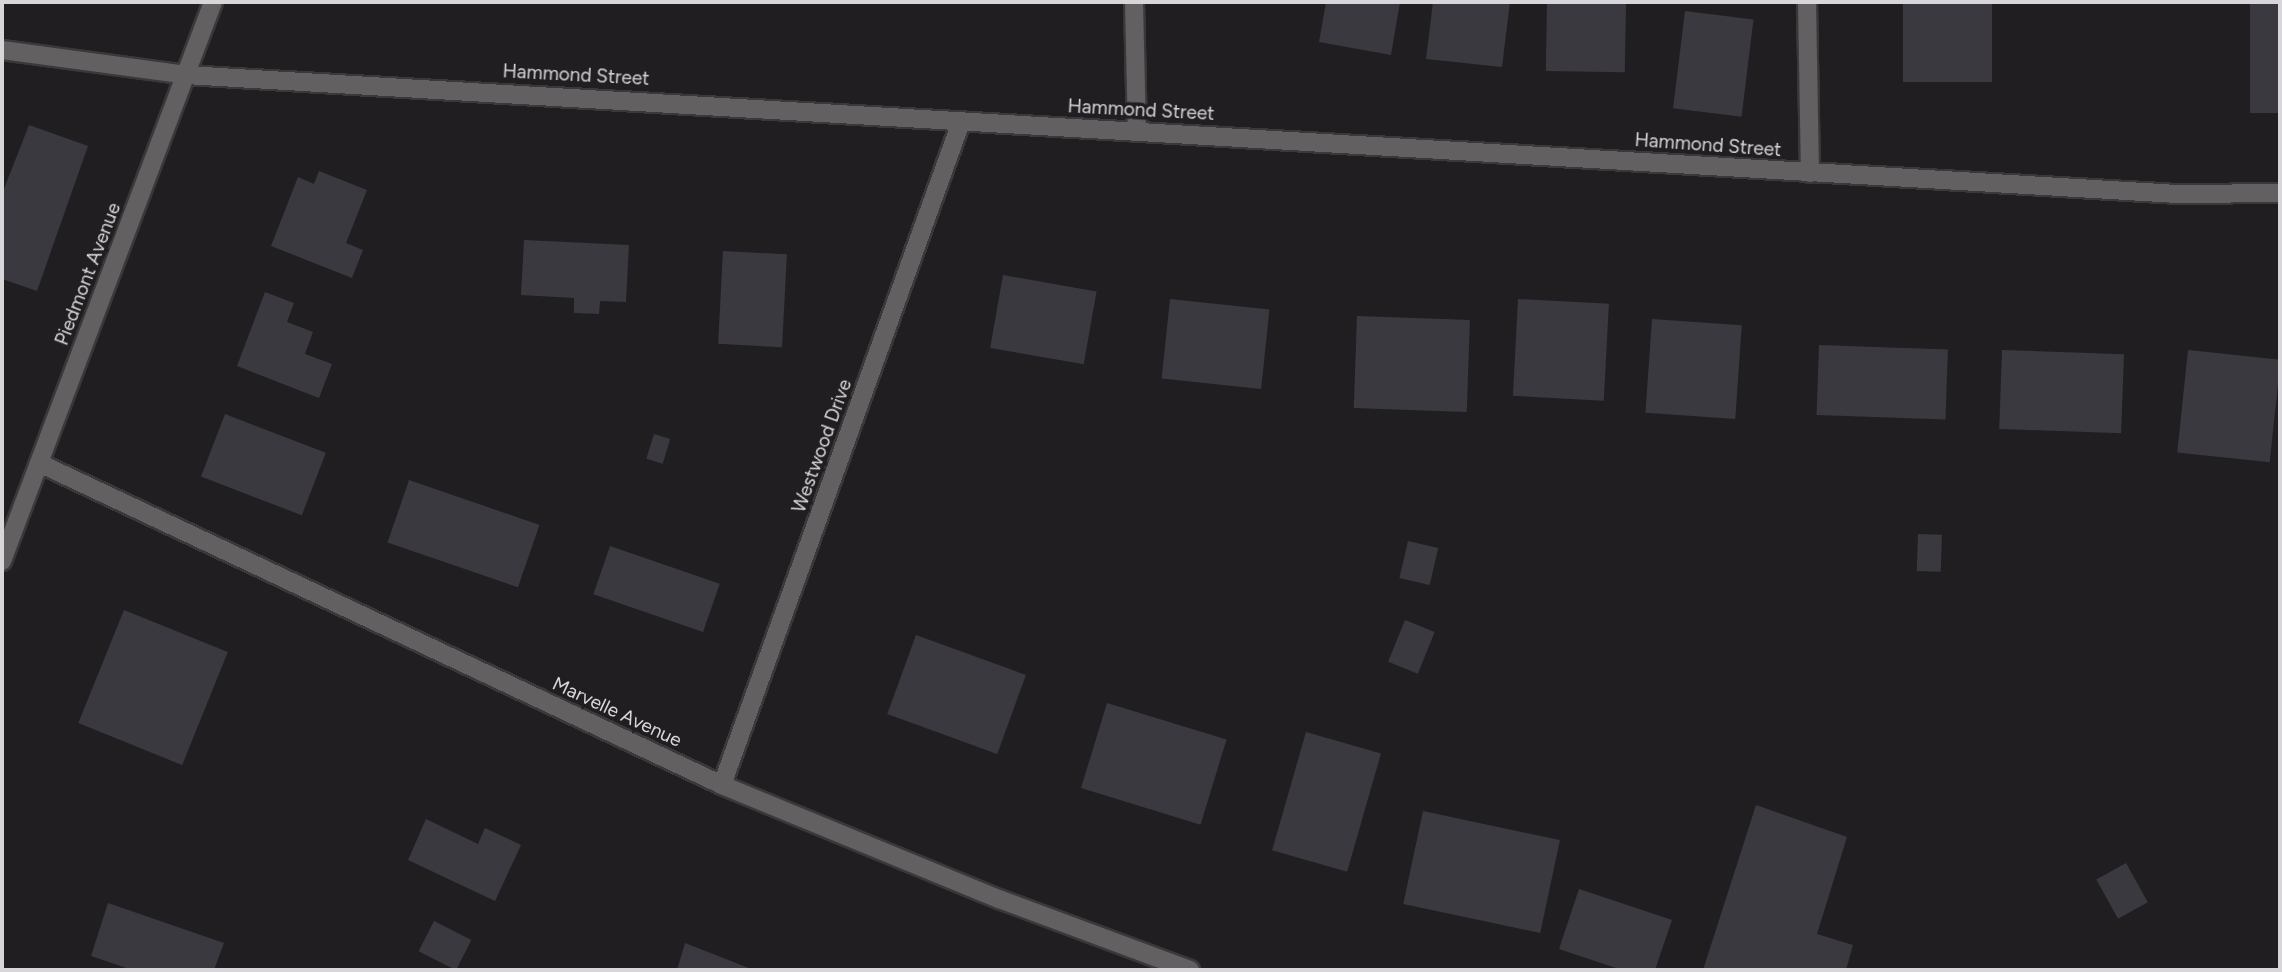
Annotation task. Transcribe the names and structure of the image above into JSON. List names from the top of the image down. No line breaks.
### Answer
{"streets":{"street":["Hammond Street","Piedmont Avenue","Westwood Drive","Marvelle Avenue"]},"crossings":[["Hammond Street","Piedmont Avenue"],["Hammond Street","Westwood Drive"],["Piedmont Avenue","Marvelle Avenue"],["Westwood Drive","Marvelle Avenue"]]}
